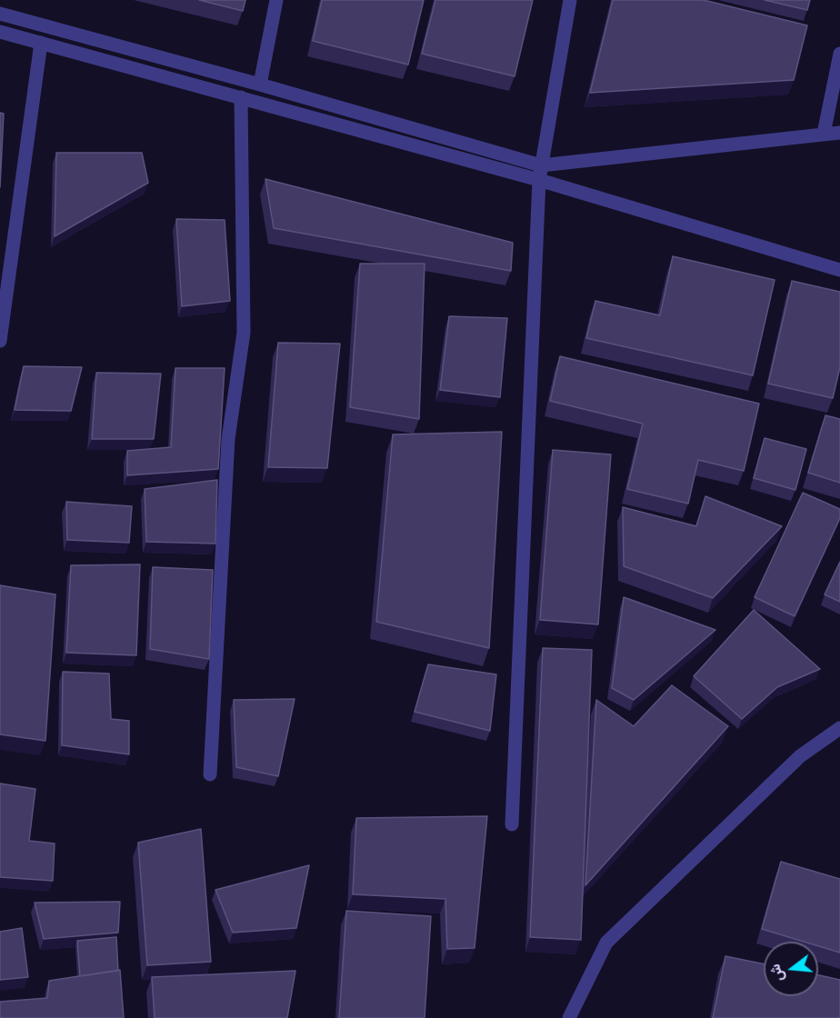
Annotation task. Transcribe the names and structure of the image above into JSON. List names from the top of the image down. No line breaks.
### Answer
{"north":"left"}
